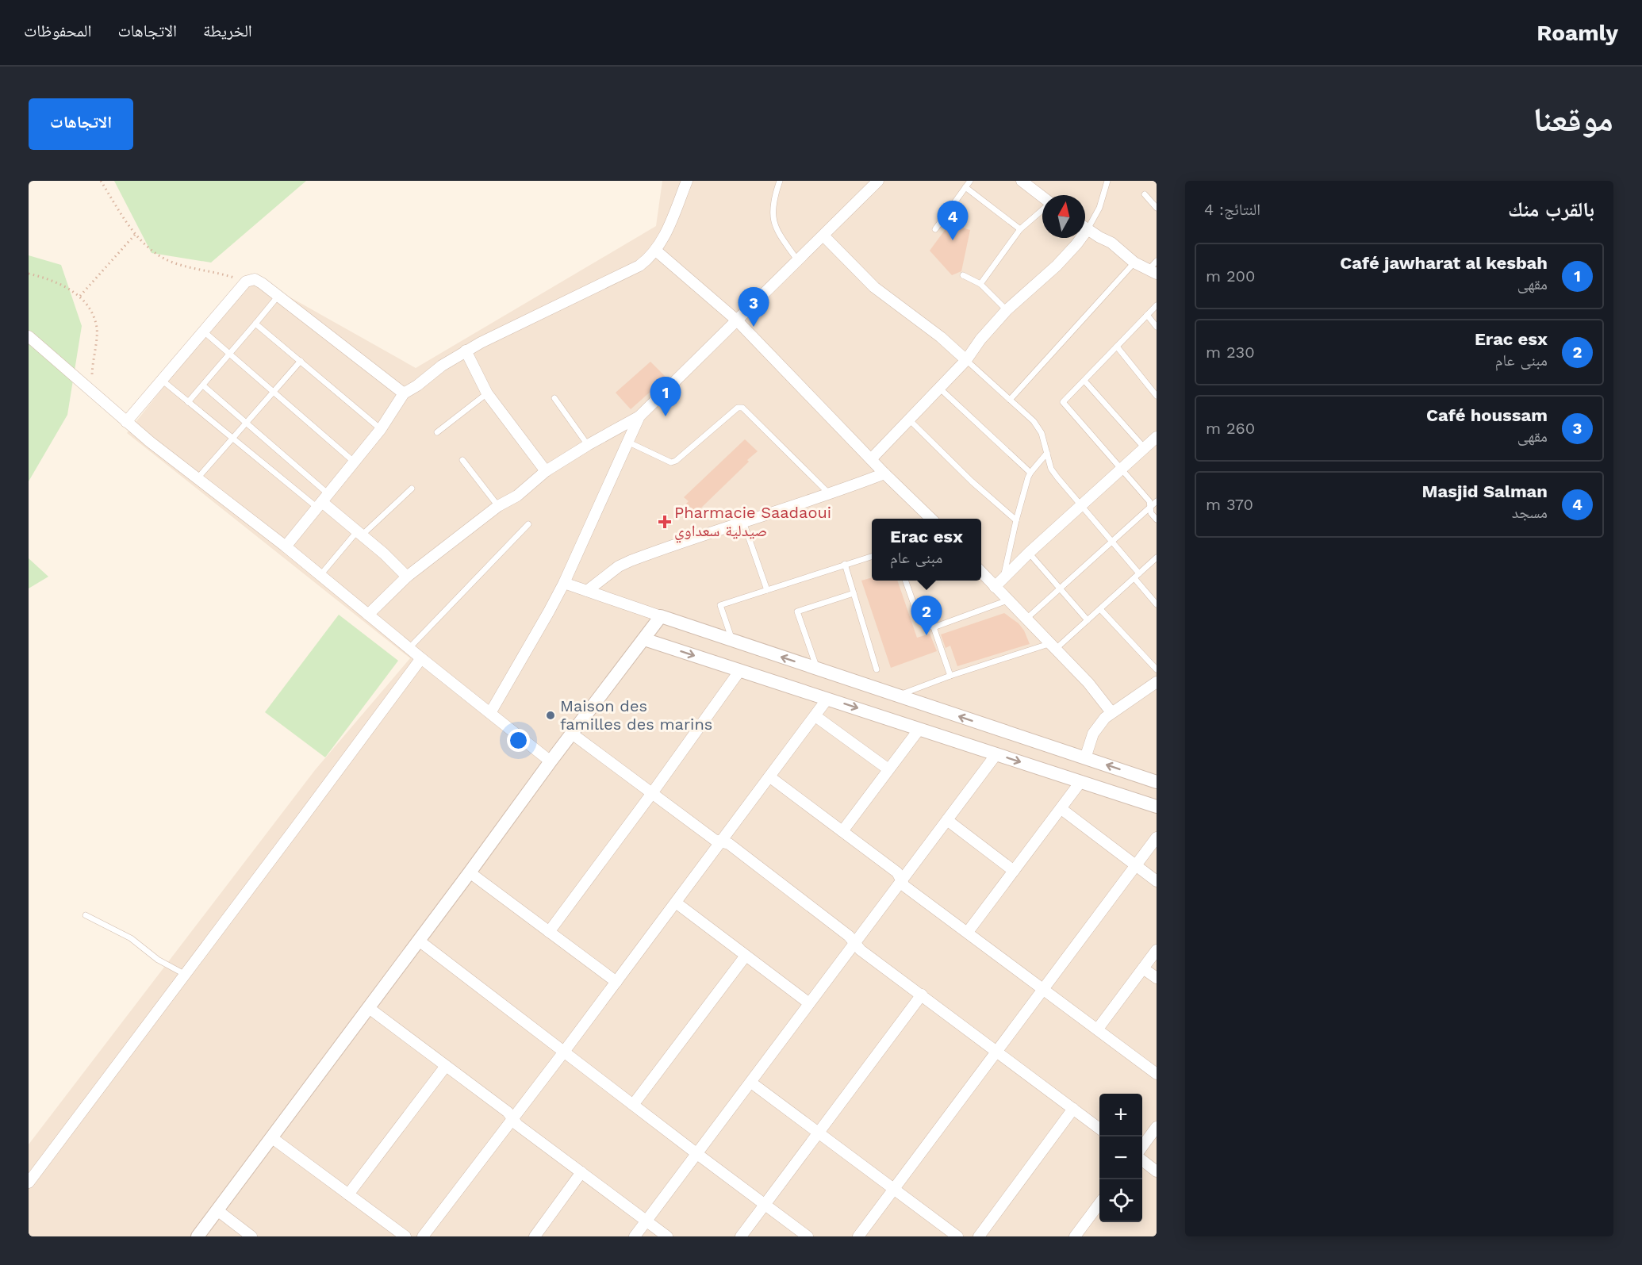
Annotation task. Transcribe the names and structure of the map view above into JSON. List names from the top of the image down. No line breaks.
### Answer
{"places":{"health":["Pharmacie Saadaoui صيدلية سعداوي"],"other":["Maison des familles des marins"]},"north":"top","page":{"header":"Roamly","nav":["الخريطة","الاتجاهات","المحفوظات"],"title":"موقعنا","buttons":"الاتجاهات","heading":["بالقرب منك","النتائج: 4"],"pins":["4","3","1","2"],"list":[{"mark":"1","name":"Café jawharat al kesbah","note":"مقهى","value":"200 m"},{"mark":"2","name":"Erac esx","note":"مبنى عام","value":"230 m"},{"mark":"3","name":"Café houssam","note":"مقهى","value":"260 m"},{"mark":"4","name":"Masjid Salman","note":"مسجد","value":"370 m"}],"popup":["Erac esx","مبنى عام"],"map_buttons":["+","−"]}}
